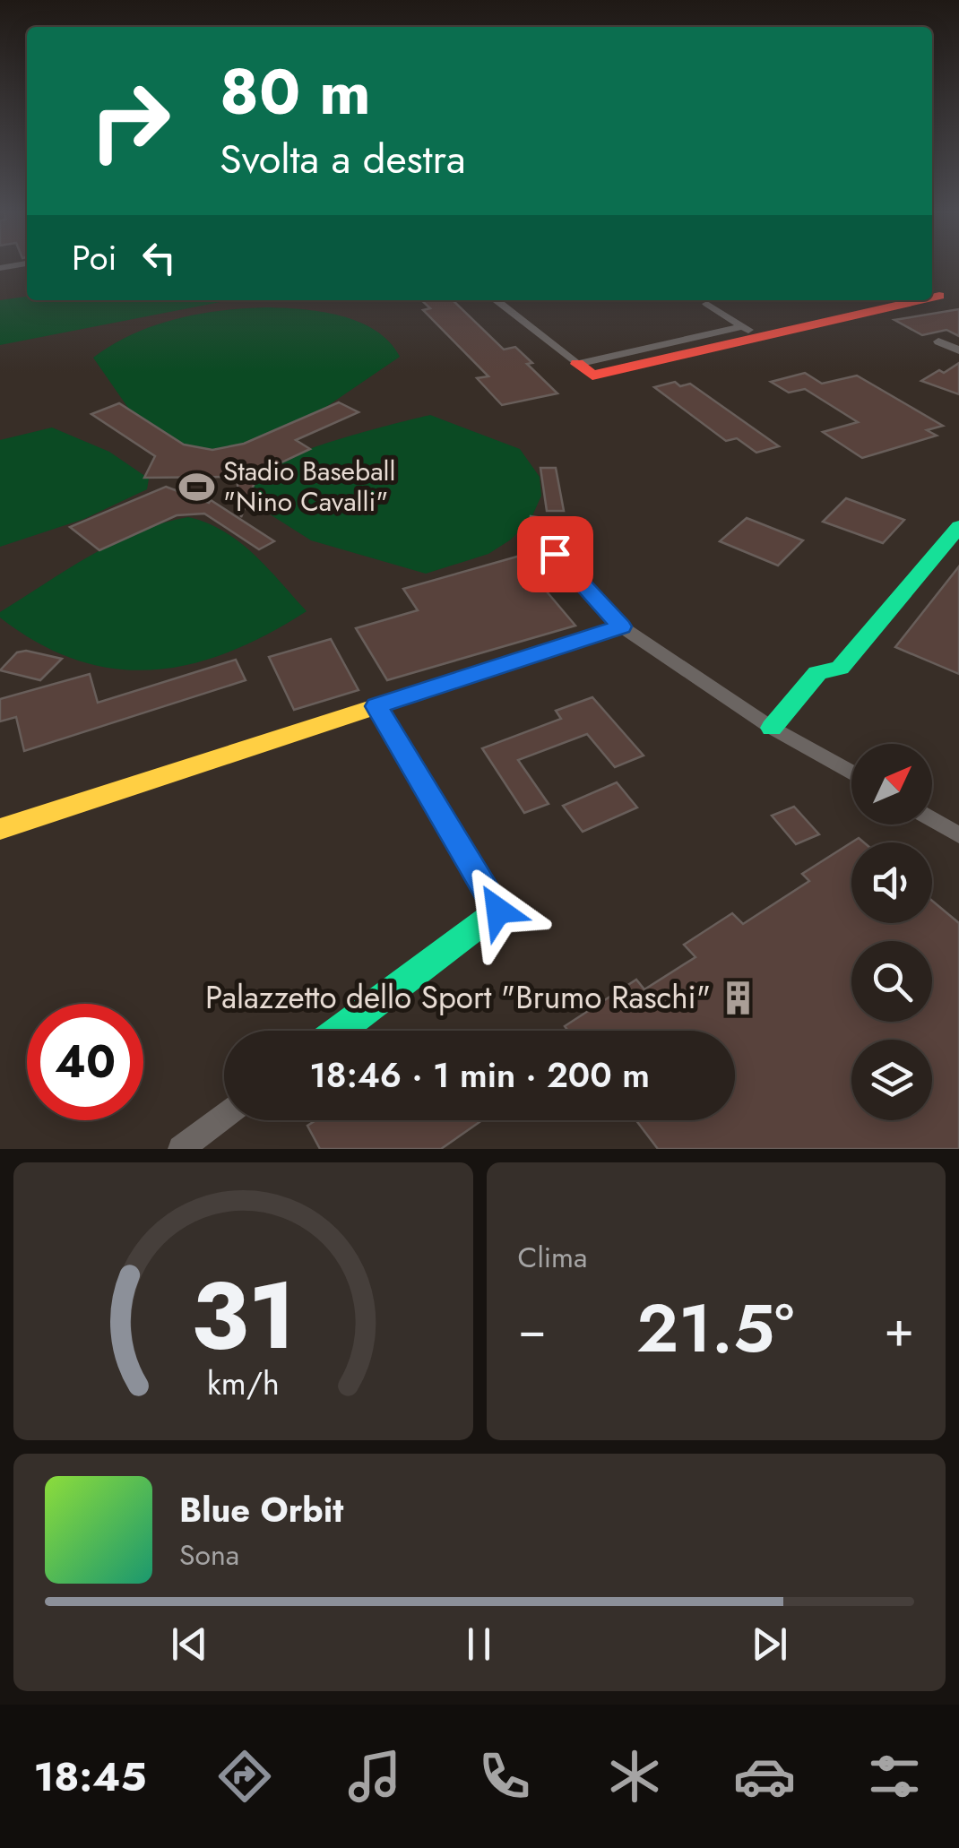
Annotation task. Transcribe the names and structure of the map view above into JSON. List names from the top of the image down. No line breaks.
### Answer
{"places":{"sports":["Stadio Baseball \"Nino Cavalli\""],"building":["Palazzetto dello Sport \"Brumo Raschi\""]},"north":"top right","page":{"turn":["80 m","Svolta a destra"],"then":"Poi","limit":"40","trip":"18:46 · 1 min · 200 m","tile":"Clima","heat":["−","21.5°","+"],"song":["Blue Orbit","Sona"],"tabs":"18:45","gauge":["31","km/h"]}}
